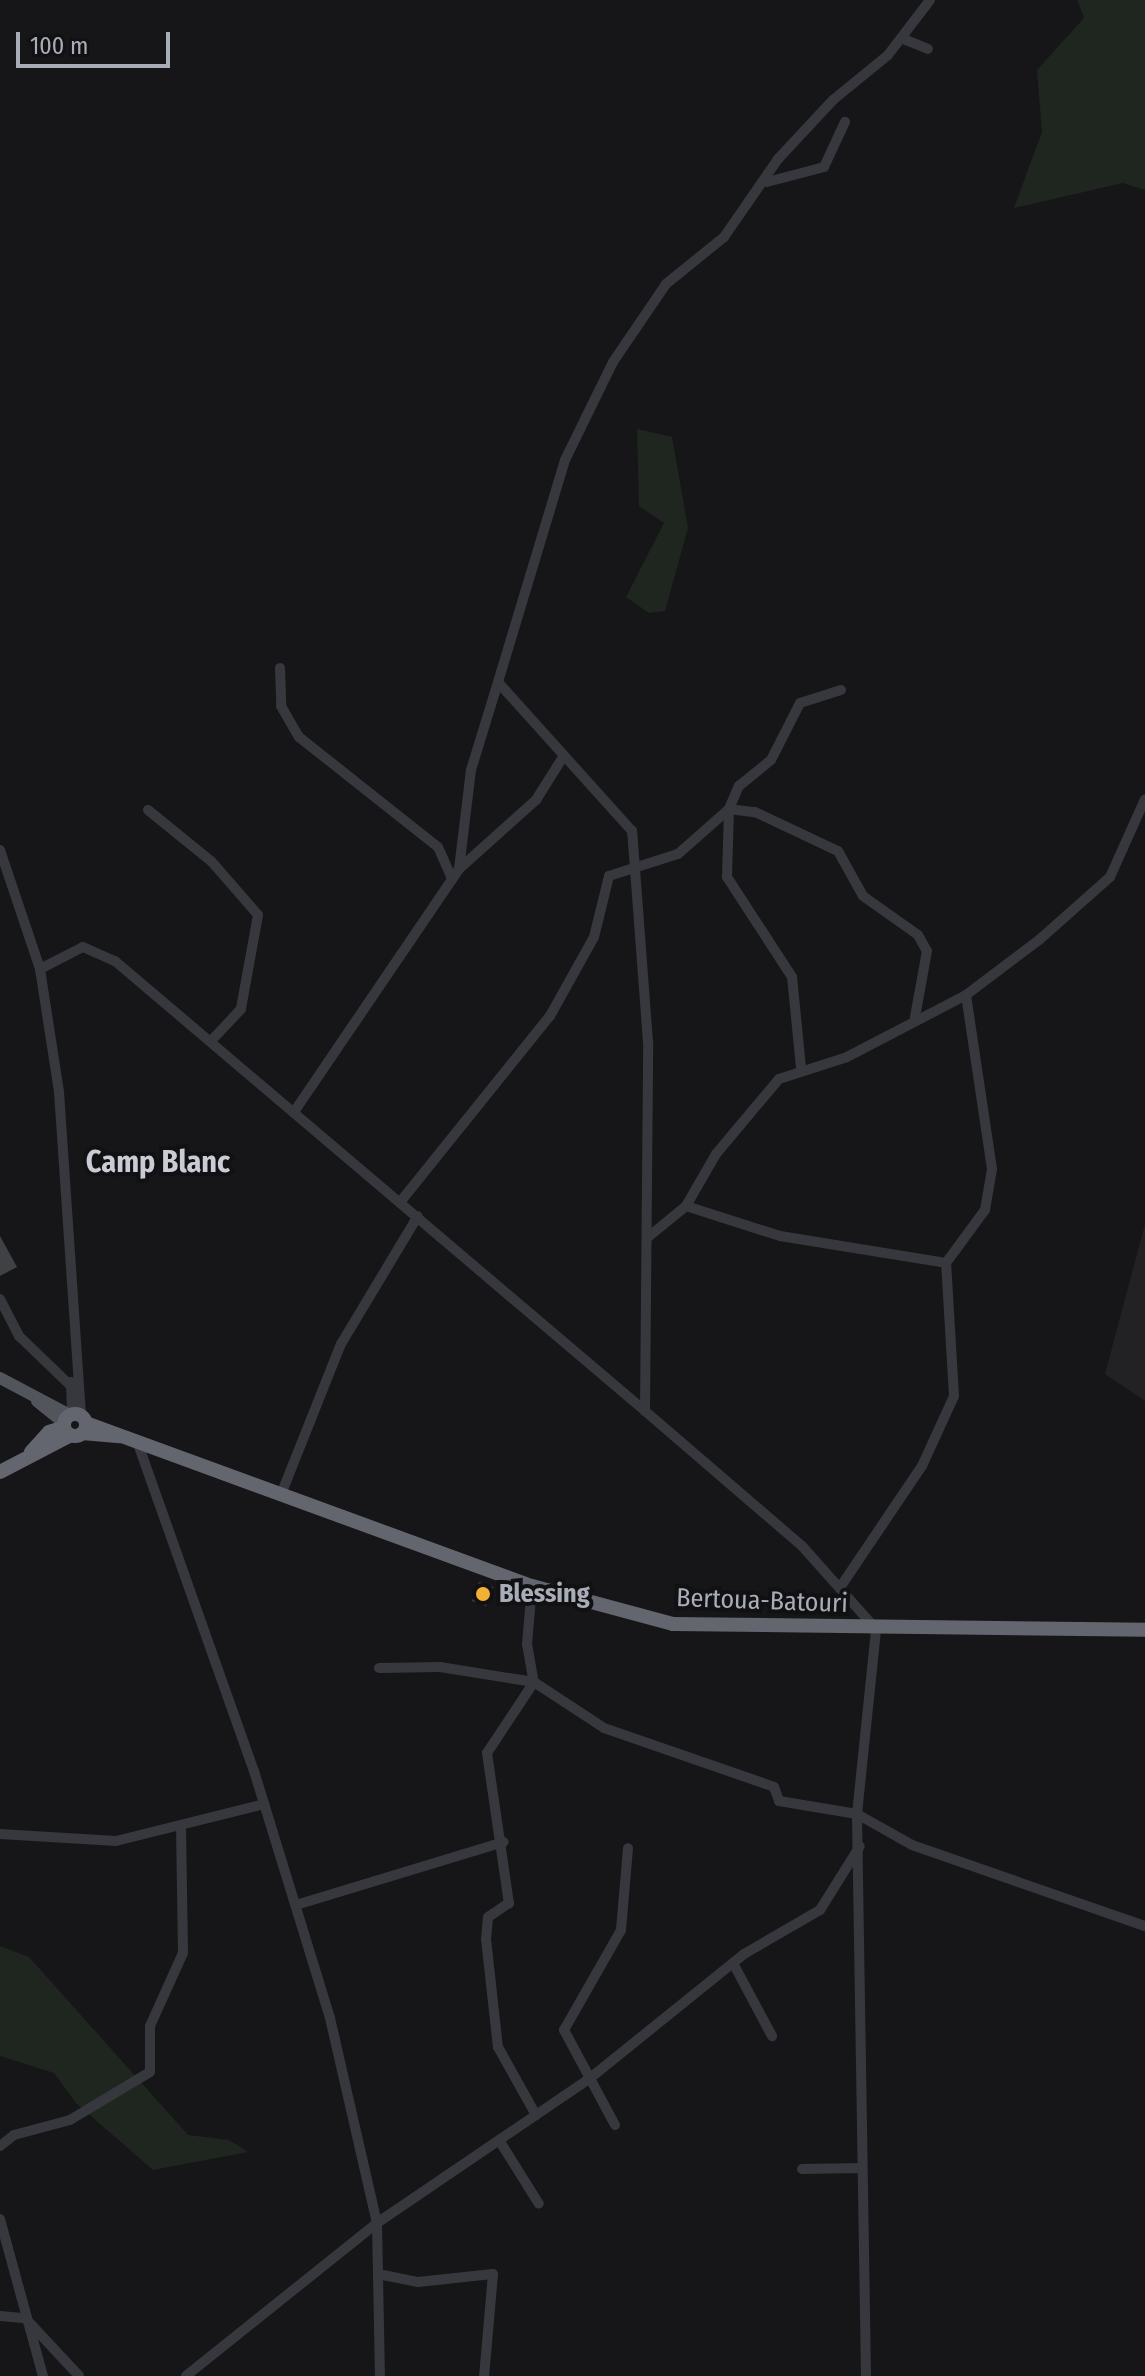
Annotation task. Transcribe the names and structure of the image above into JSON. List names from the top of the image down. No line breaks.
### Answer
{"streets":{"highway":["Bertoua-Batouri"]},"districts":["Camp Blanc"],"places":["Blessing"],"scale_bar":"100 m"}
